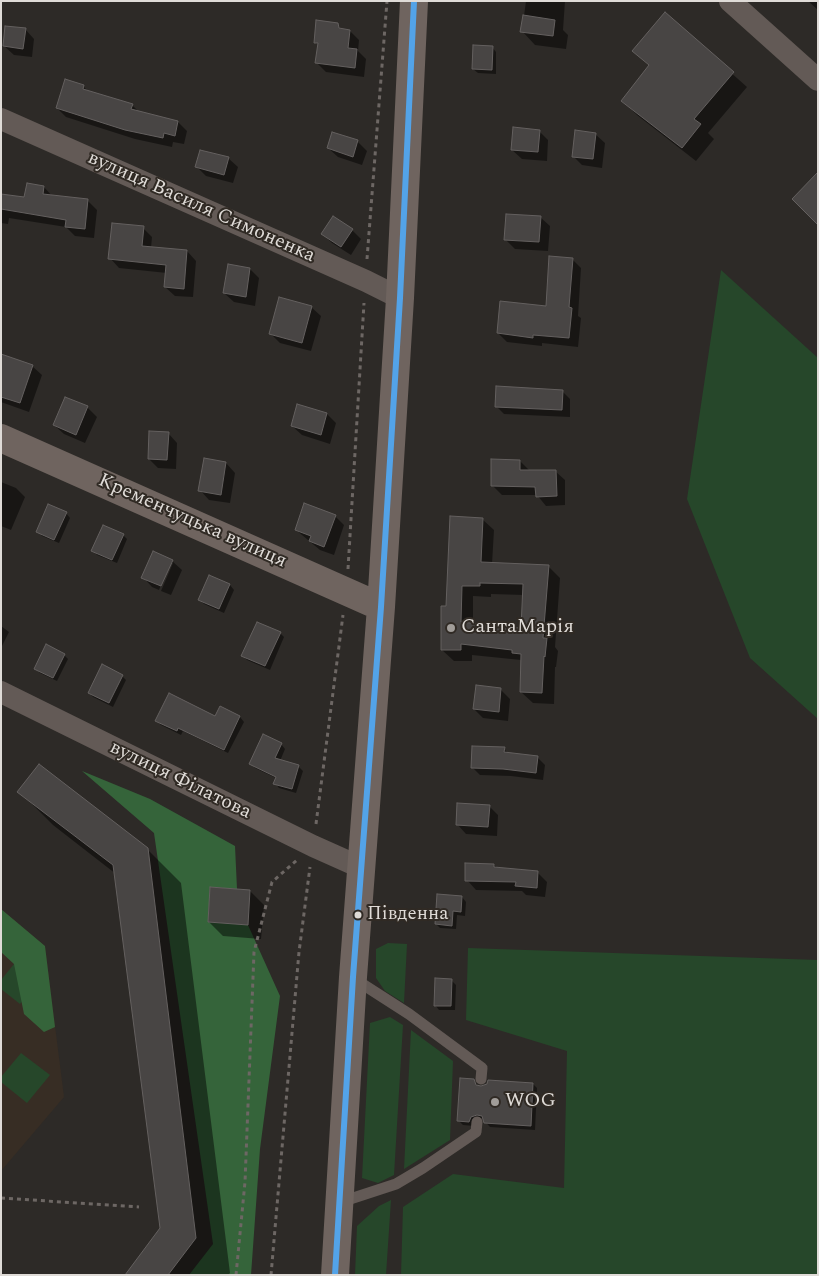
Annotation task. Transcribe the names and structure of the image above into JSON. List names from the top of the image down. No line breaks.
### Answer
{"streets":{"main road":["Кременчуцька вулиця"],"street":["вулиця Василя Симоненка","вулиця Філатова"]},"places":["СантаМарія","Південна","WOG"]}
